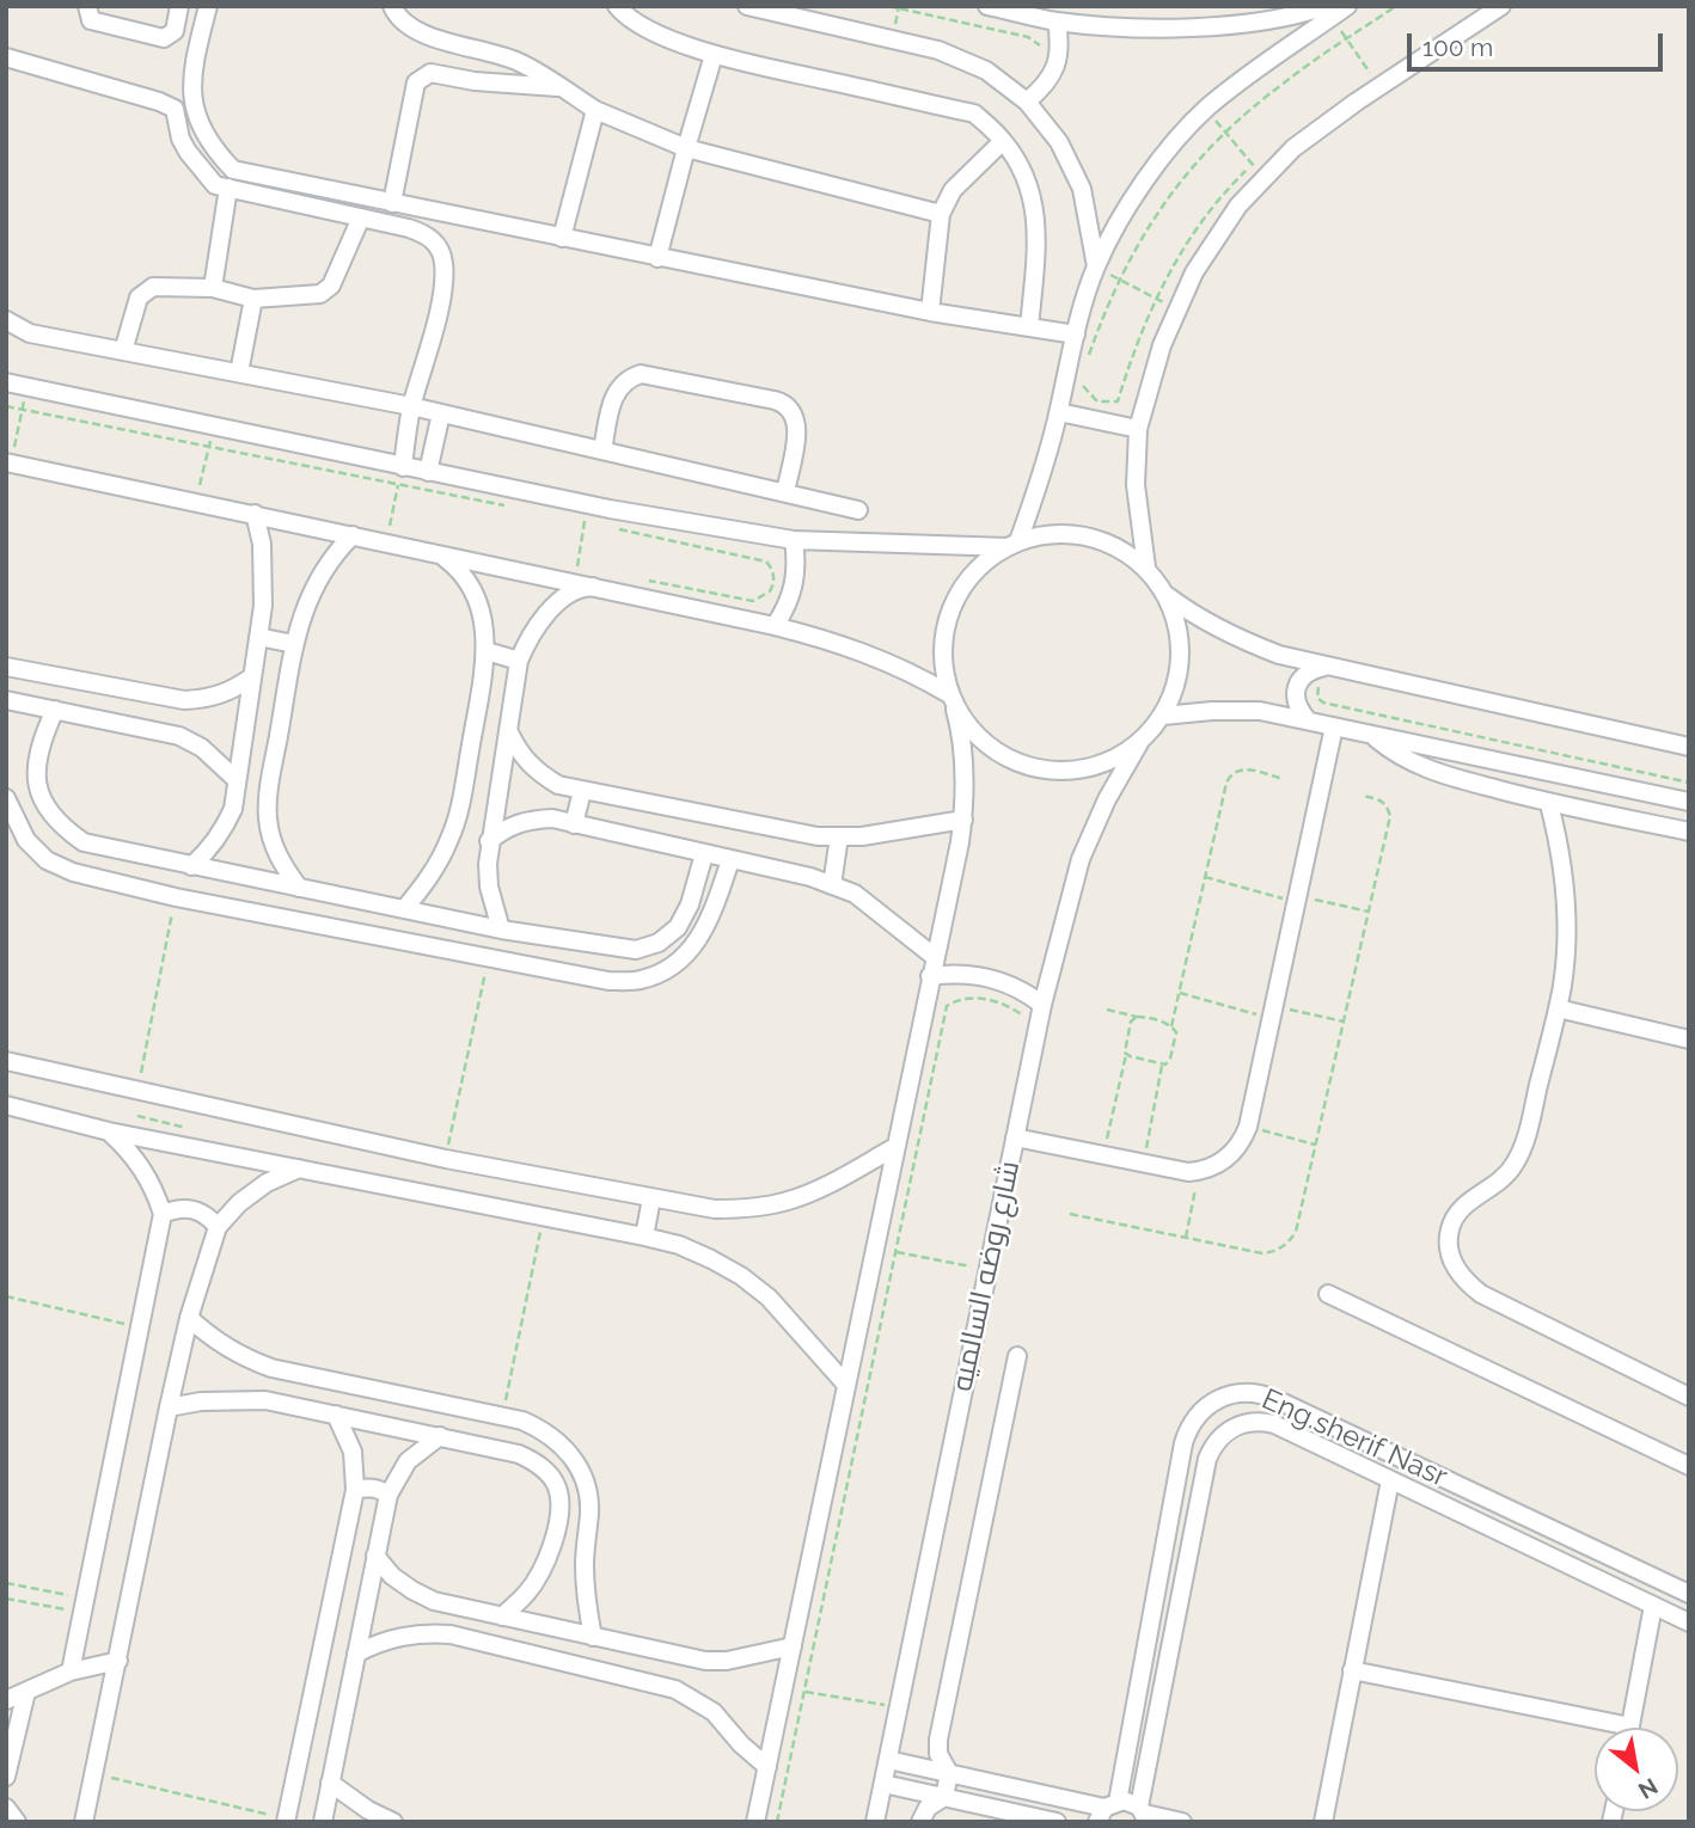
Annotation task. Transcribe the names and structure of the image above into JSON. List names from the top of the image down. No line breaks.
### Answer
{"streets":{"street":["شارع روضه السالميه","Eng.sherif Nasr"]},"scale_bar":"100 m","north":"bottom right"}
